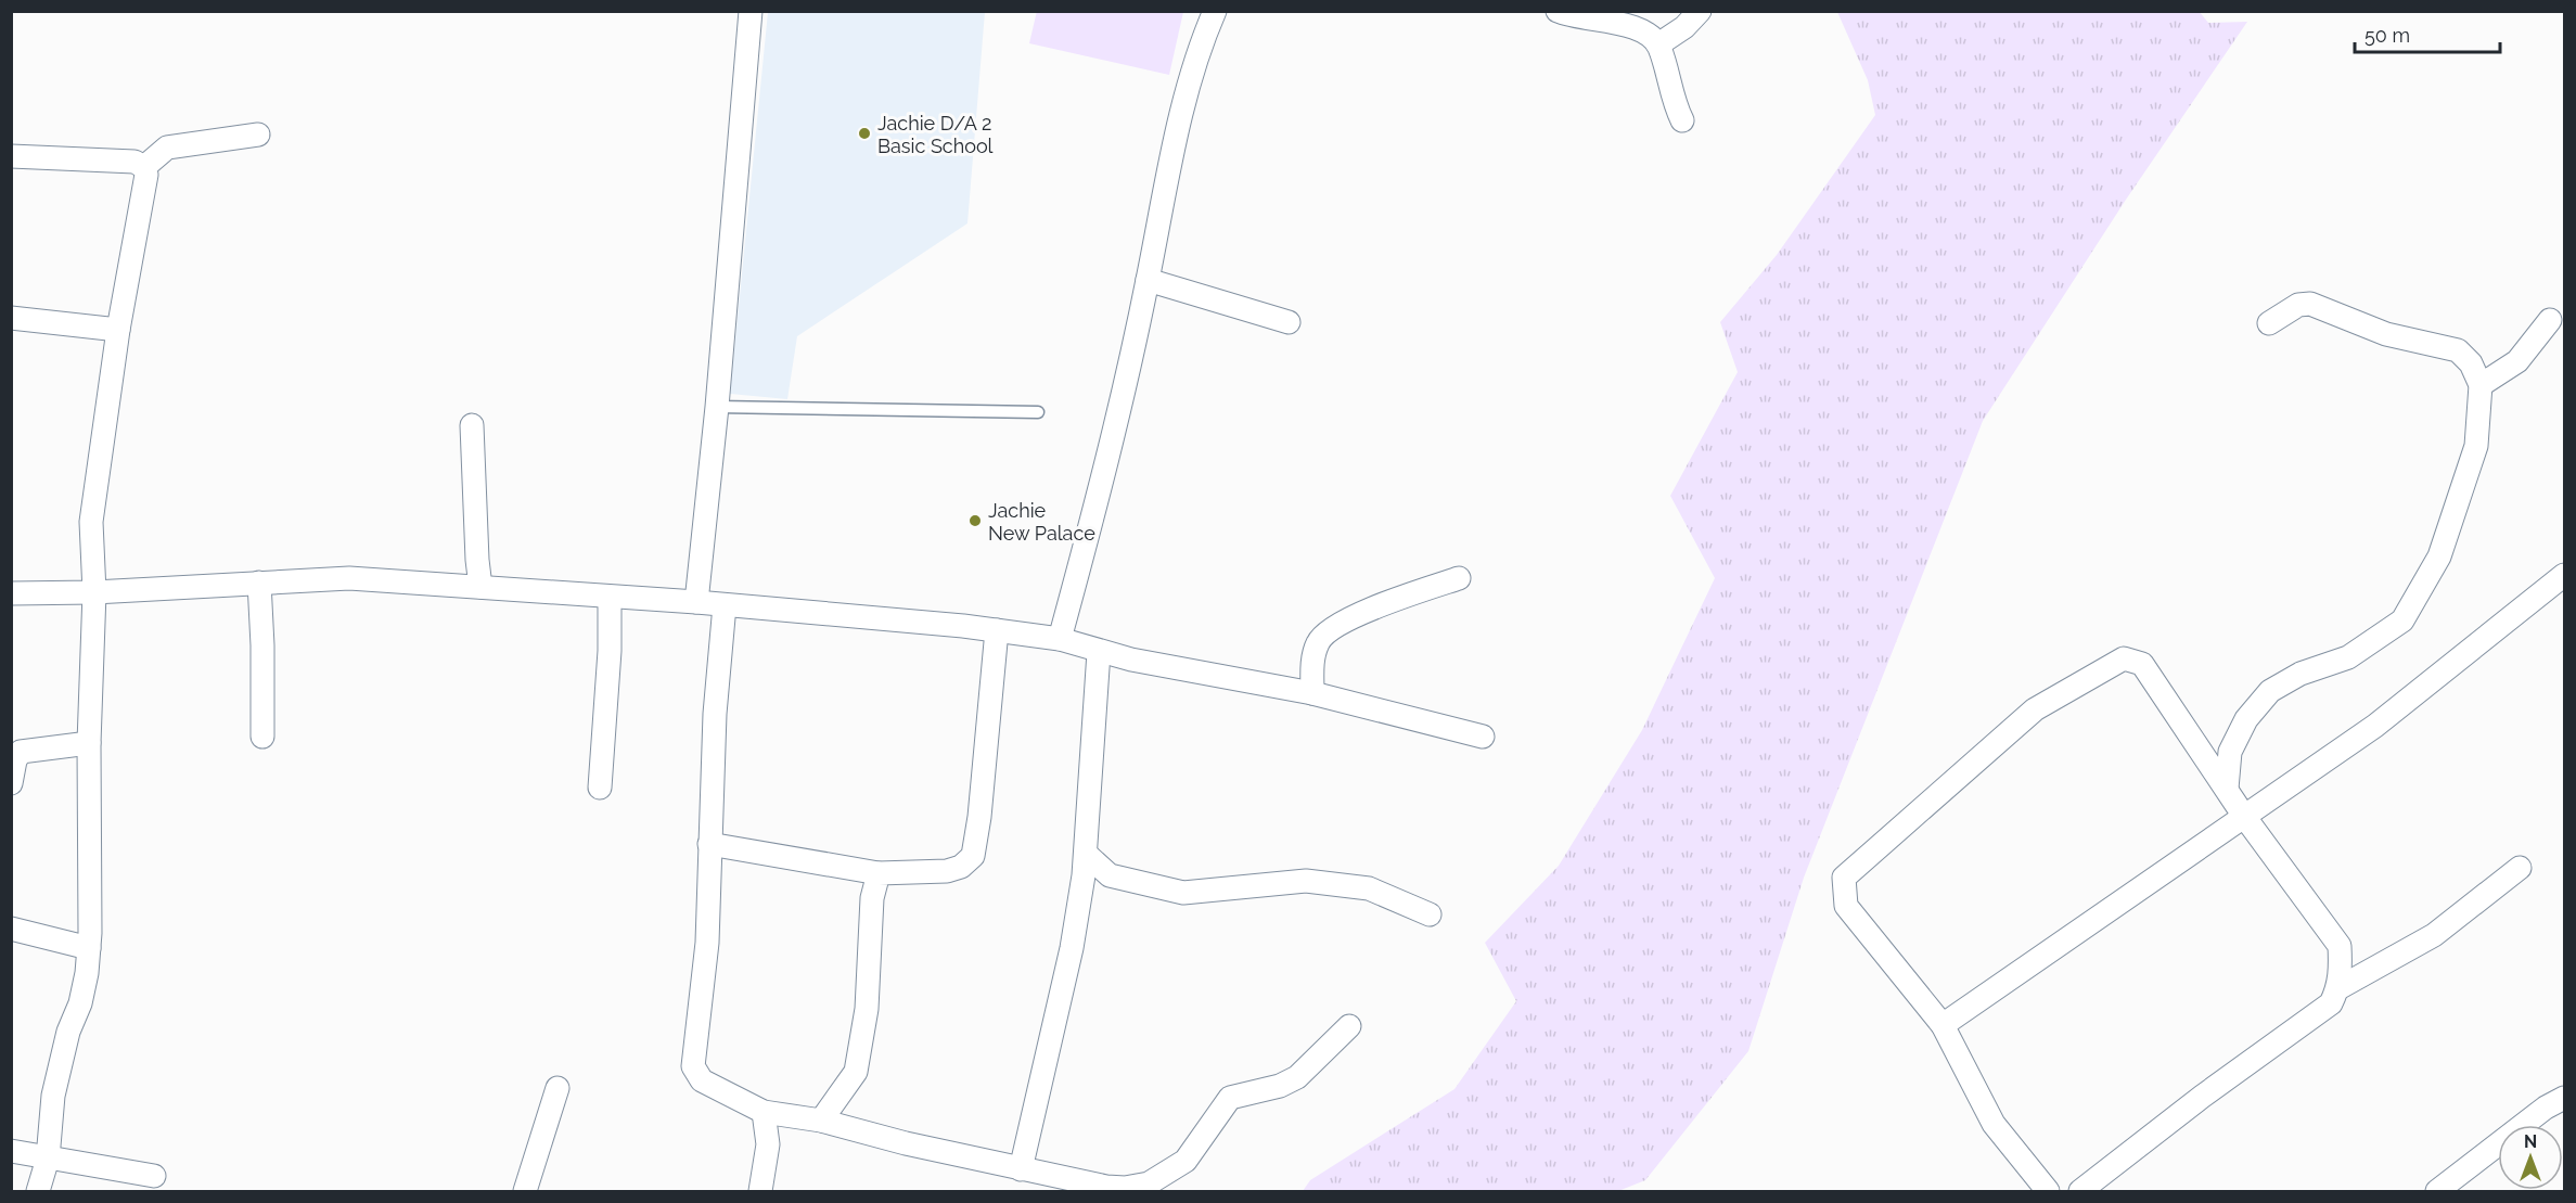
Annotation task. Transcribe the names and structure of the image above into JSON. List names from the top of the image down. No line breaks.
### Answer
{"places":["Jachie D/A 2 Basic School","Jachie New Palace"],"scale_bar":"50 m","north":"top"}
